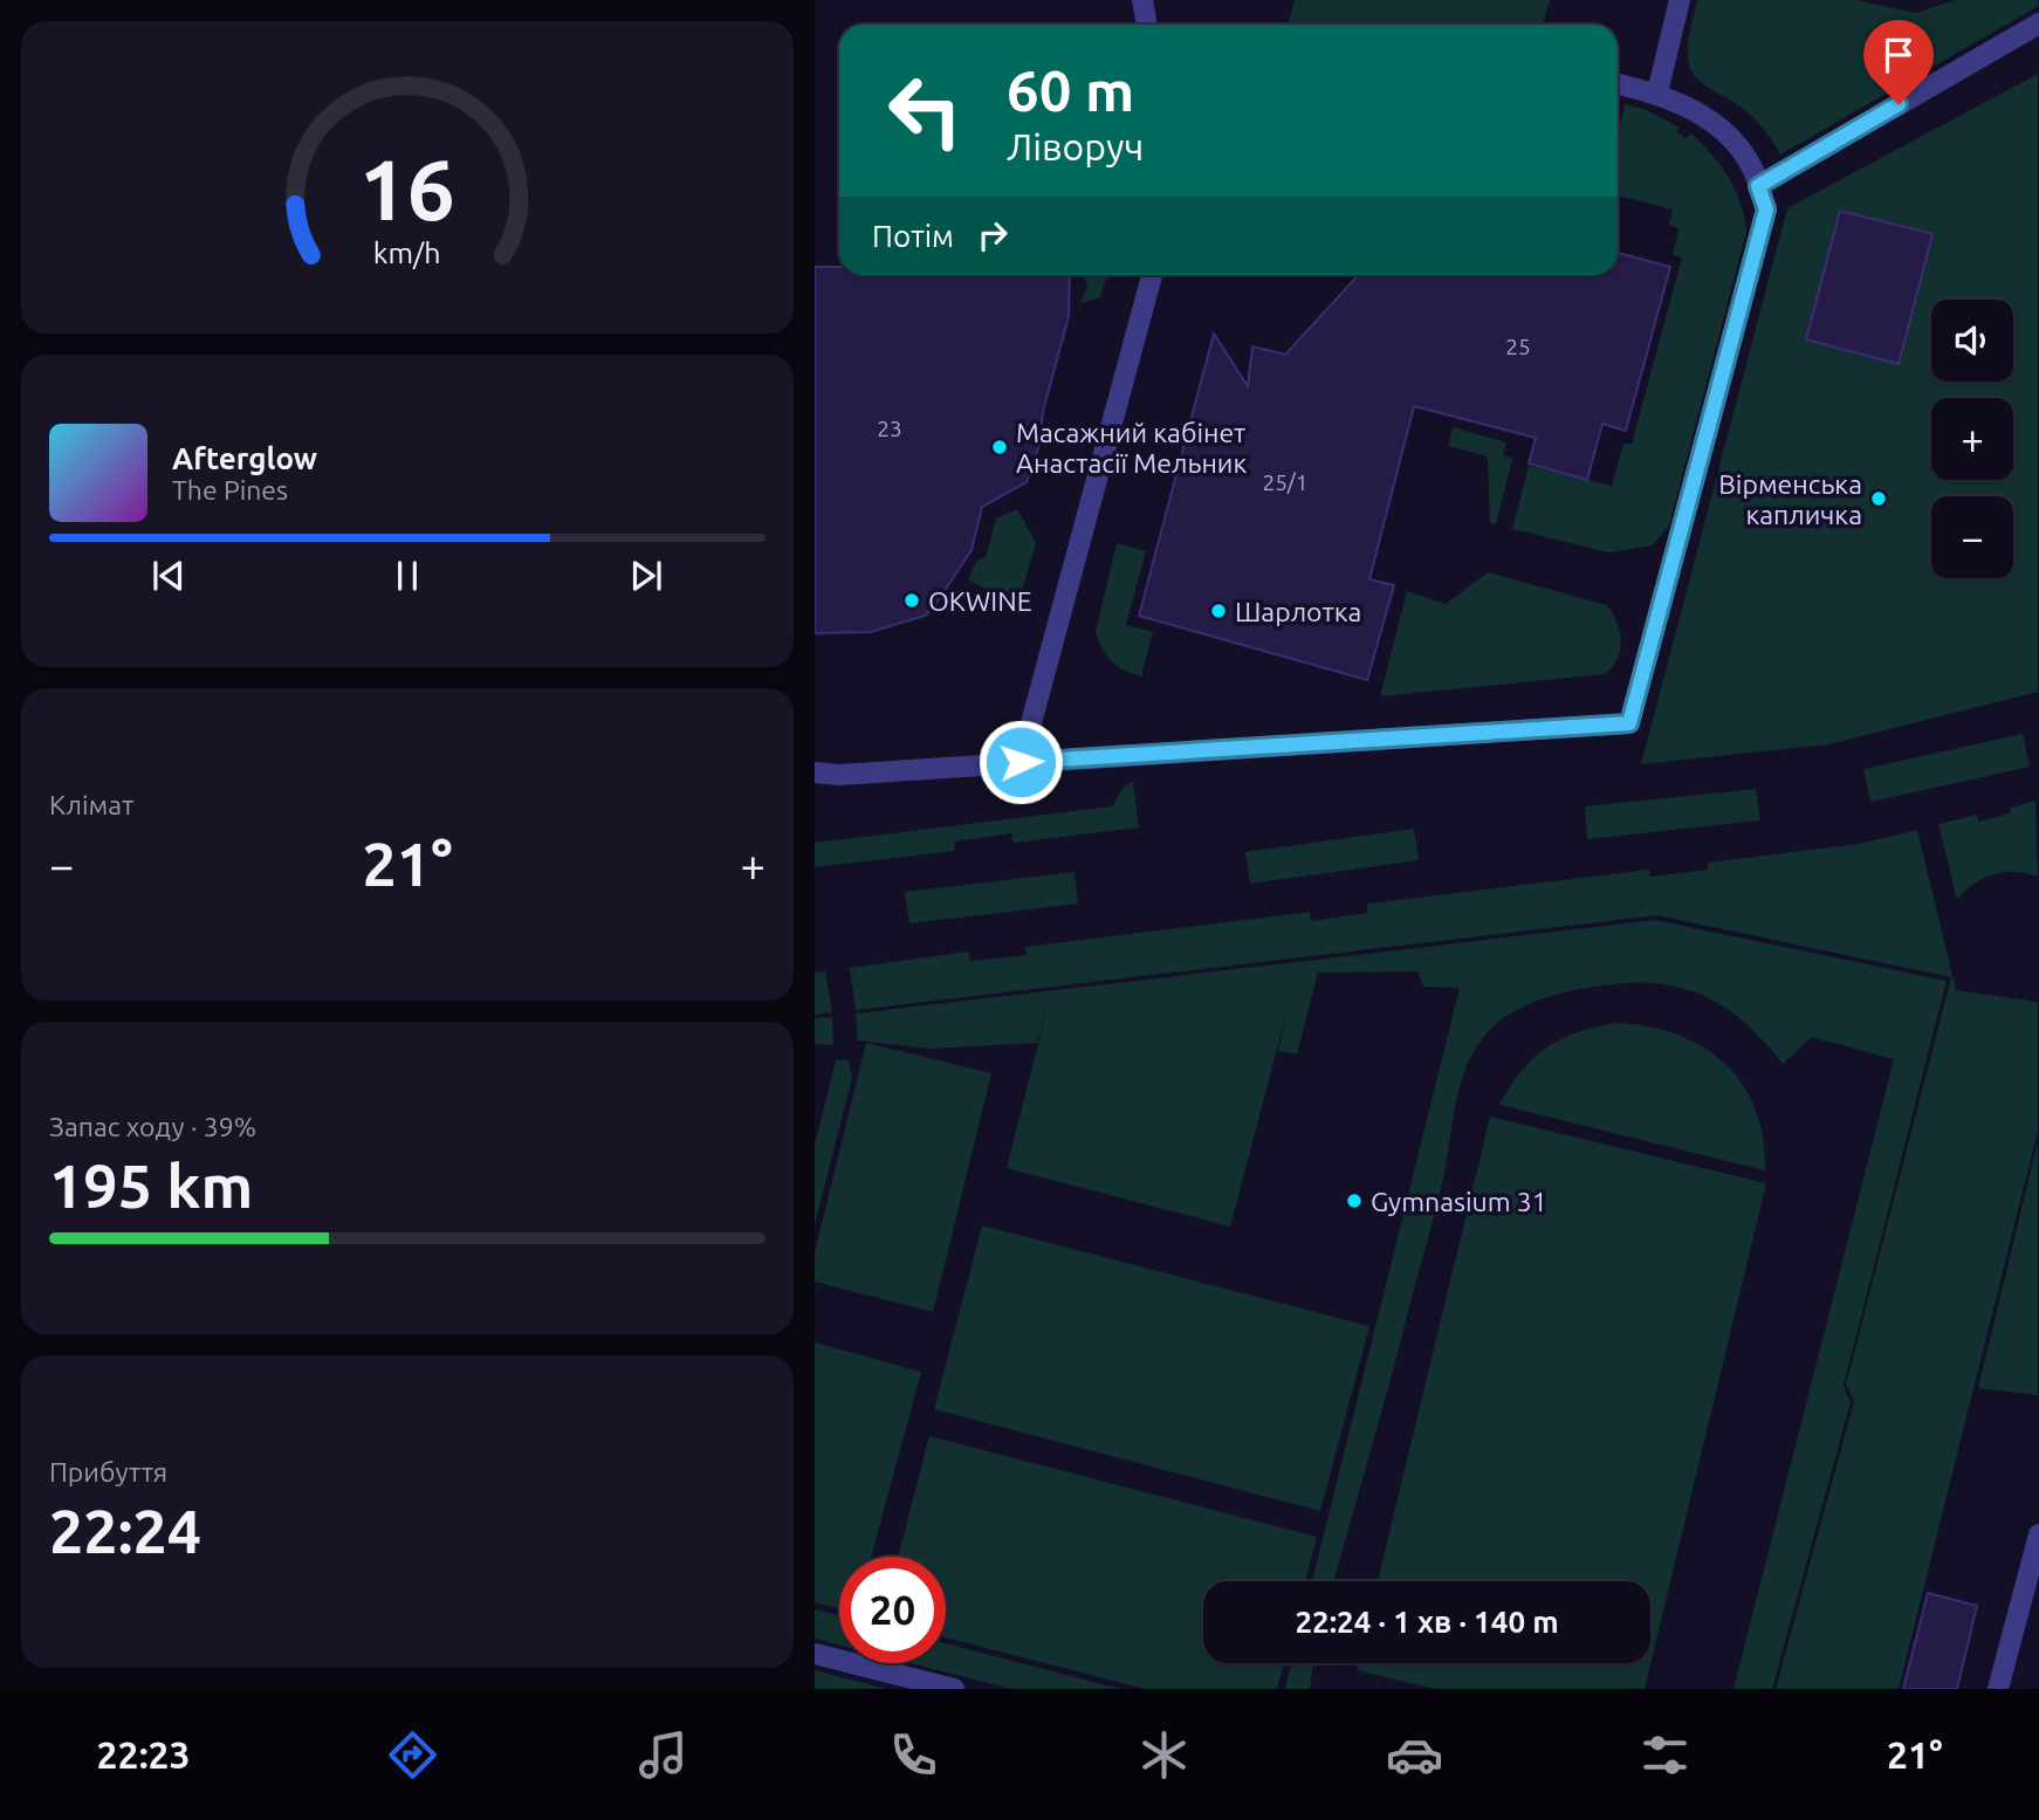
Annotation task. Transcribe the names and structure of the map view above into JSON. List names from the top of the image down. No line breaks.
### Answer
{"places":["Масажний кабінет Анастасії Мельник","Вірменська капличка","OKWINE","Шарлотка","Gymnasium 31"],"house_numbers":["25","23","25/1"],"page":{"turn":["60 m","Ліворуч"],"then":"Потім","map_buttons":["+","−"],"song":["Afterglow","The Pines"],"tile":["Клімат",["Запас ходу · 39%","195 km"],["Прибуття","22:24"]],"heat":["−","21°","+"],"limit":"20","trip":"22:24 · 1 хв · 140 m","tabs":["22:23","21°"],"gauge":["16","km/h"]}}
